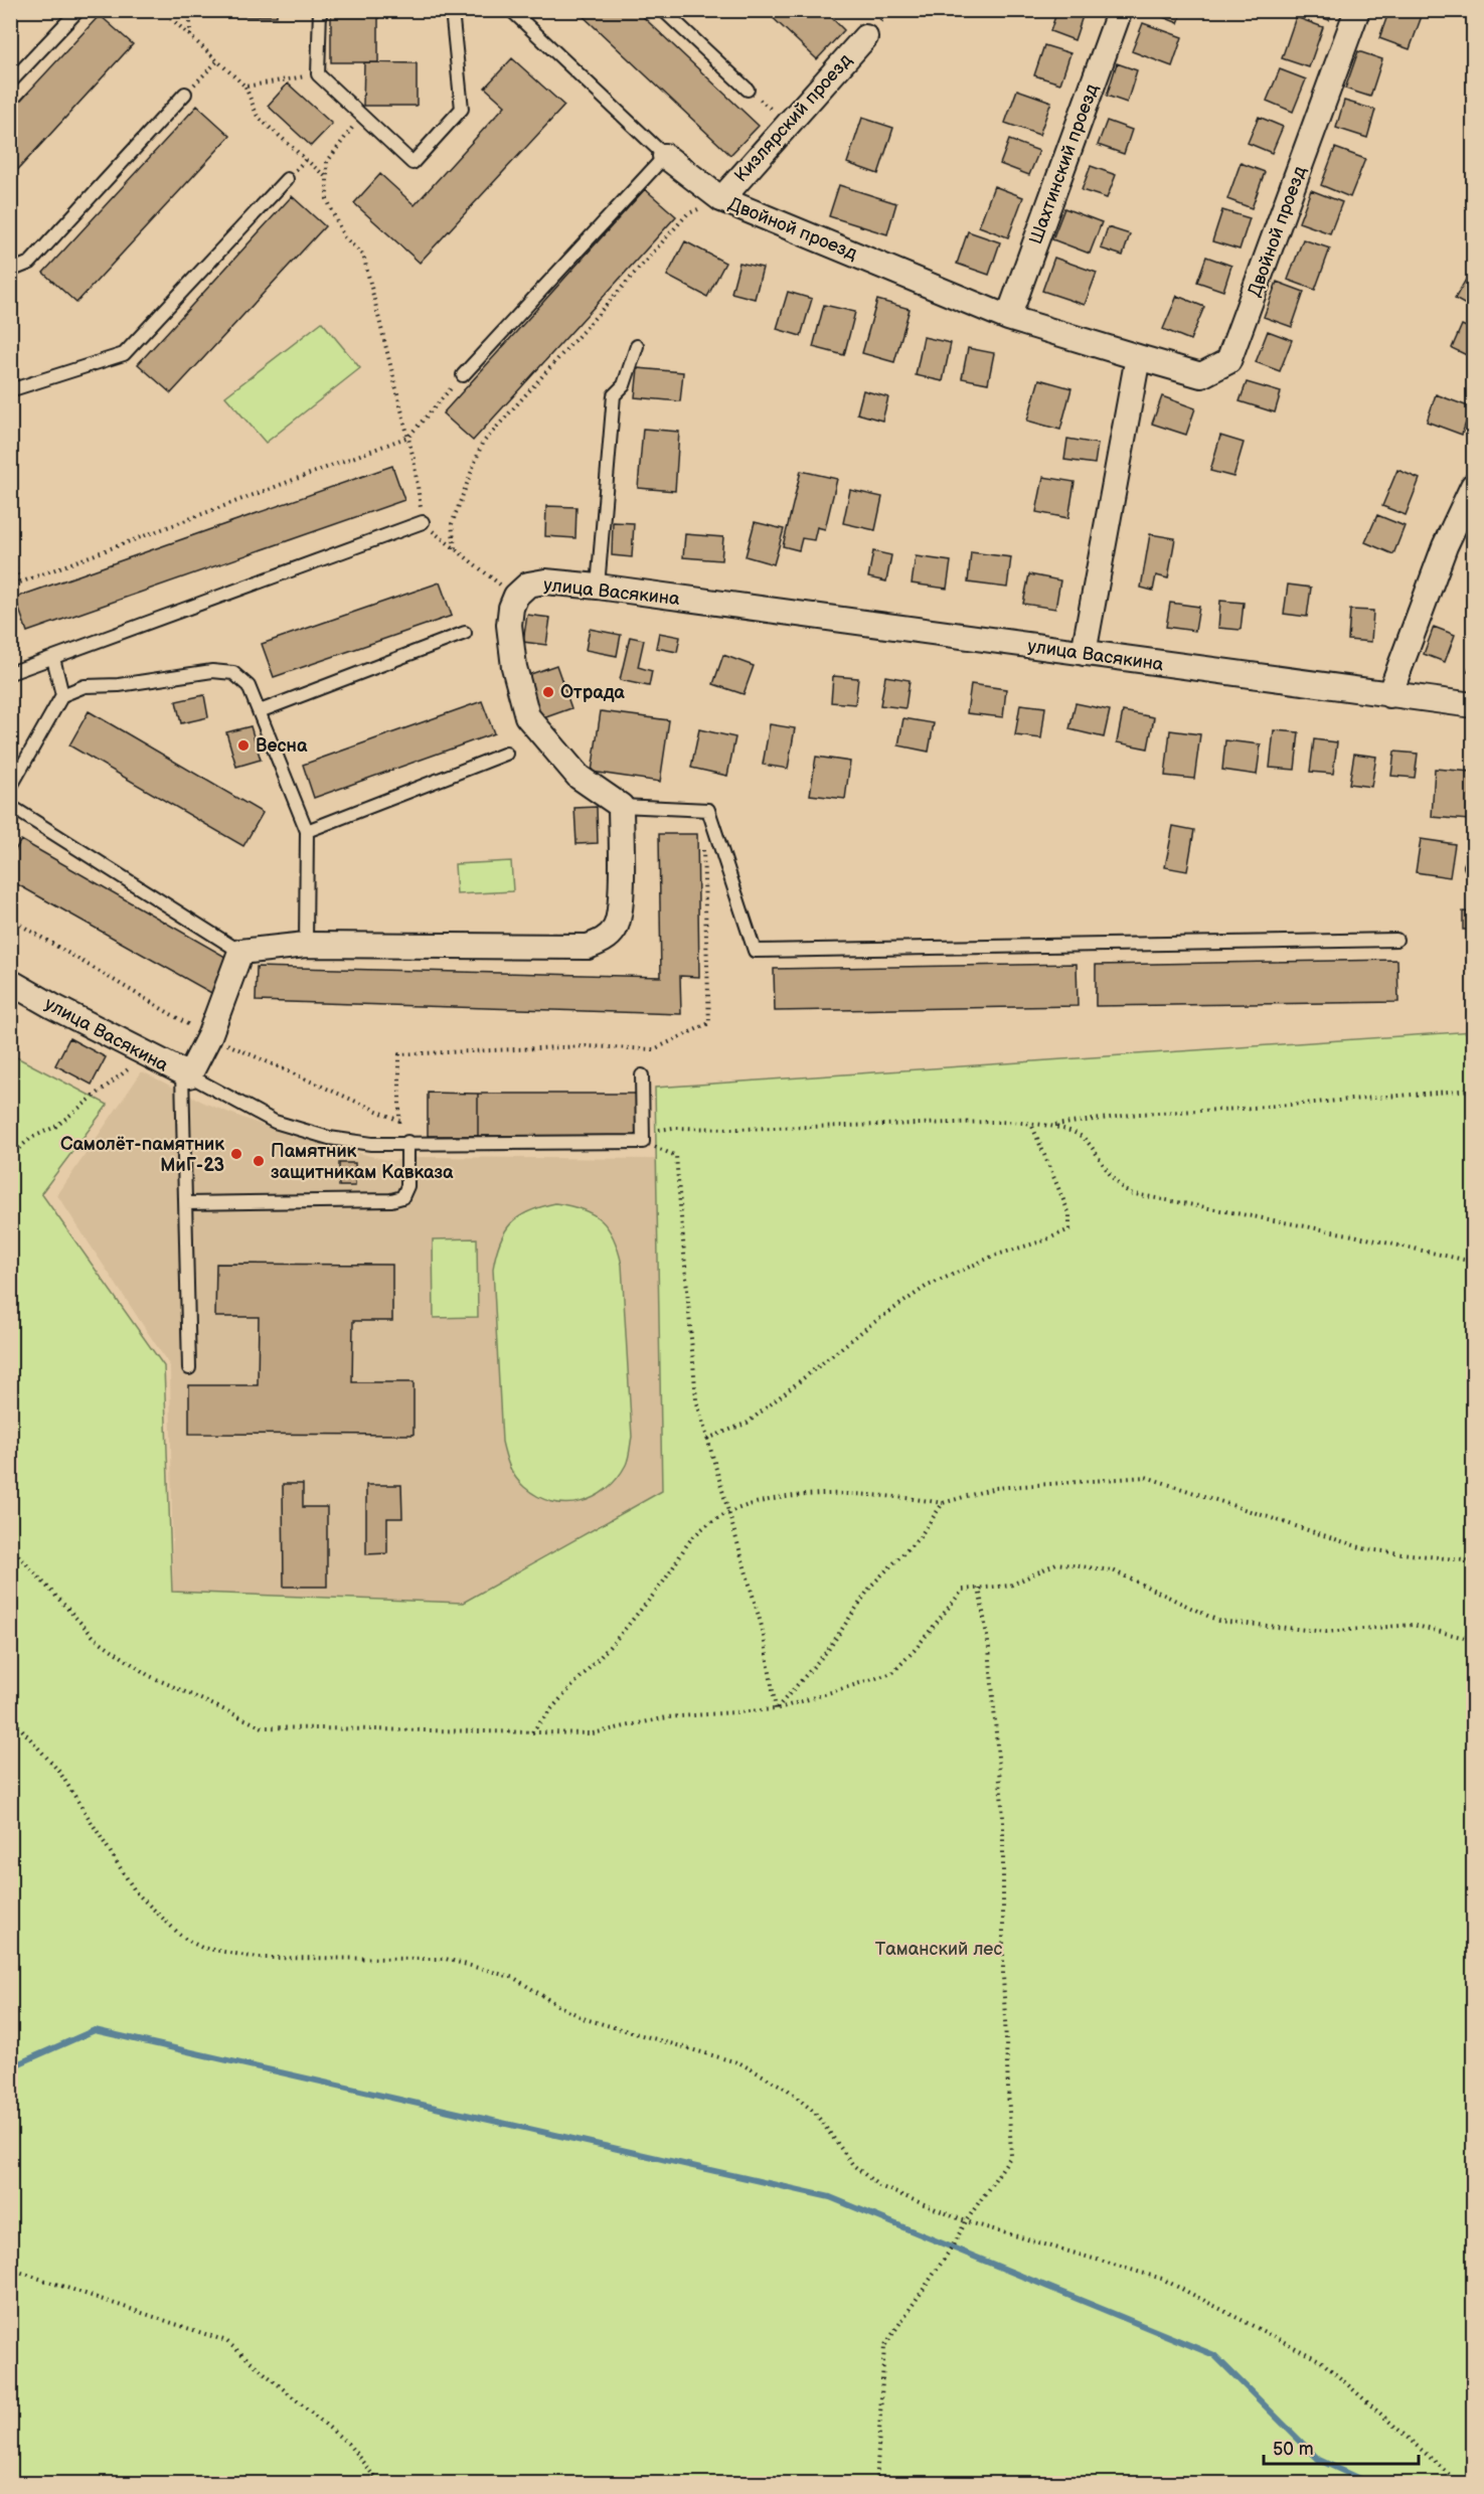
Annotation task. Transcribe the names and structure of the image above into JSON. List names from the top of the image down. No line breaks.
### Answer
{"streets":{"street":["Кизлярский проезд","Шахтинский проезд","Двойной проезд","улица Васякина"]},"crossings":[["Кизлярский проезд","Двойной проезд"],["Шахтинский проезд","Двойной проезд"]],"parks":["Таманский лес"],"places":["Отрада","Весна","Самолёт-памятник МиГ-23","Памятник защитникам Кавказа"],"scale_bar":"50 m"}
